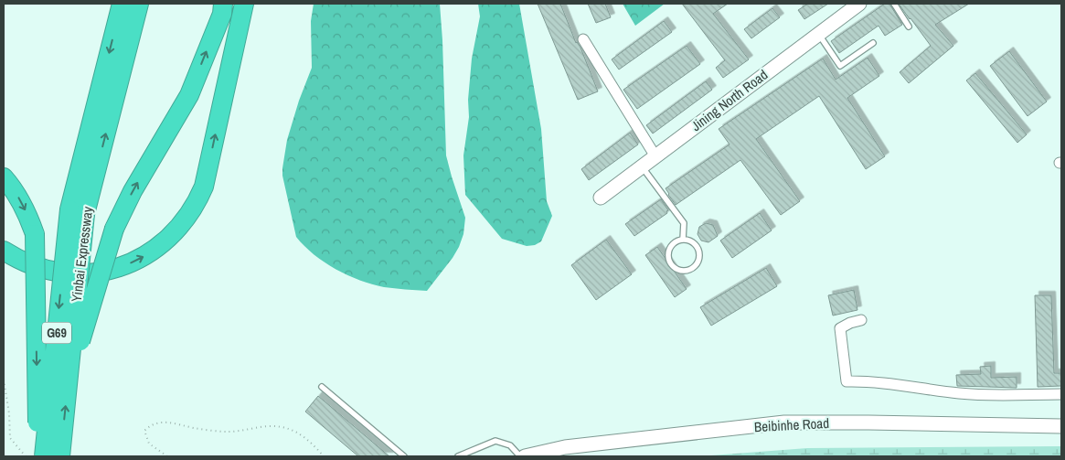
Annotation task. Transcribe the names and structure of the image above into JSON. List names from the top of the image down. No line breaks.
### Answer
{"streets":{"highway":["Yinbai Expressway","G69"],"main road":["Jining North Road","Beibinhe Road"]}}
